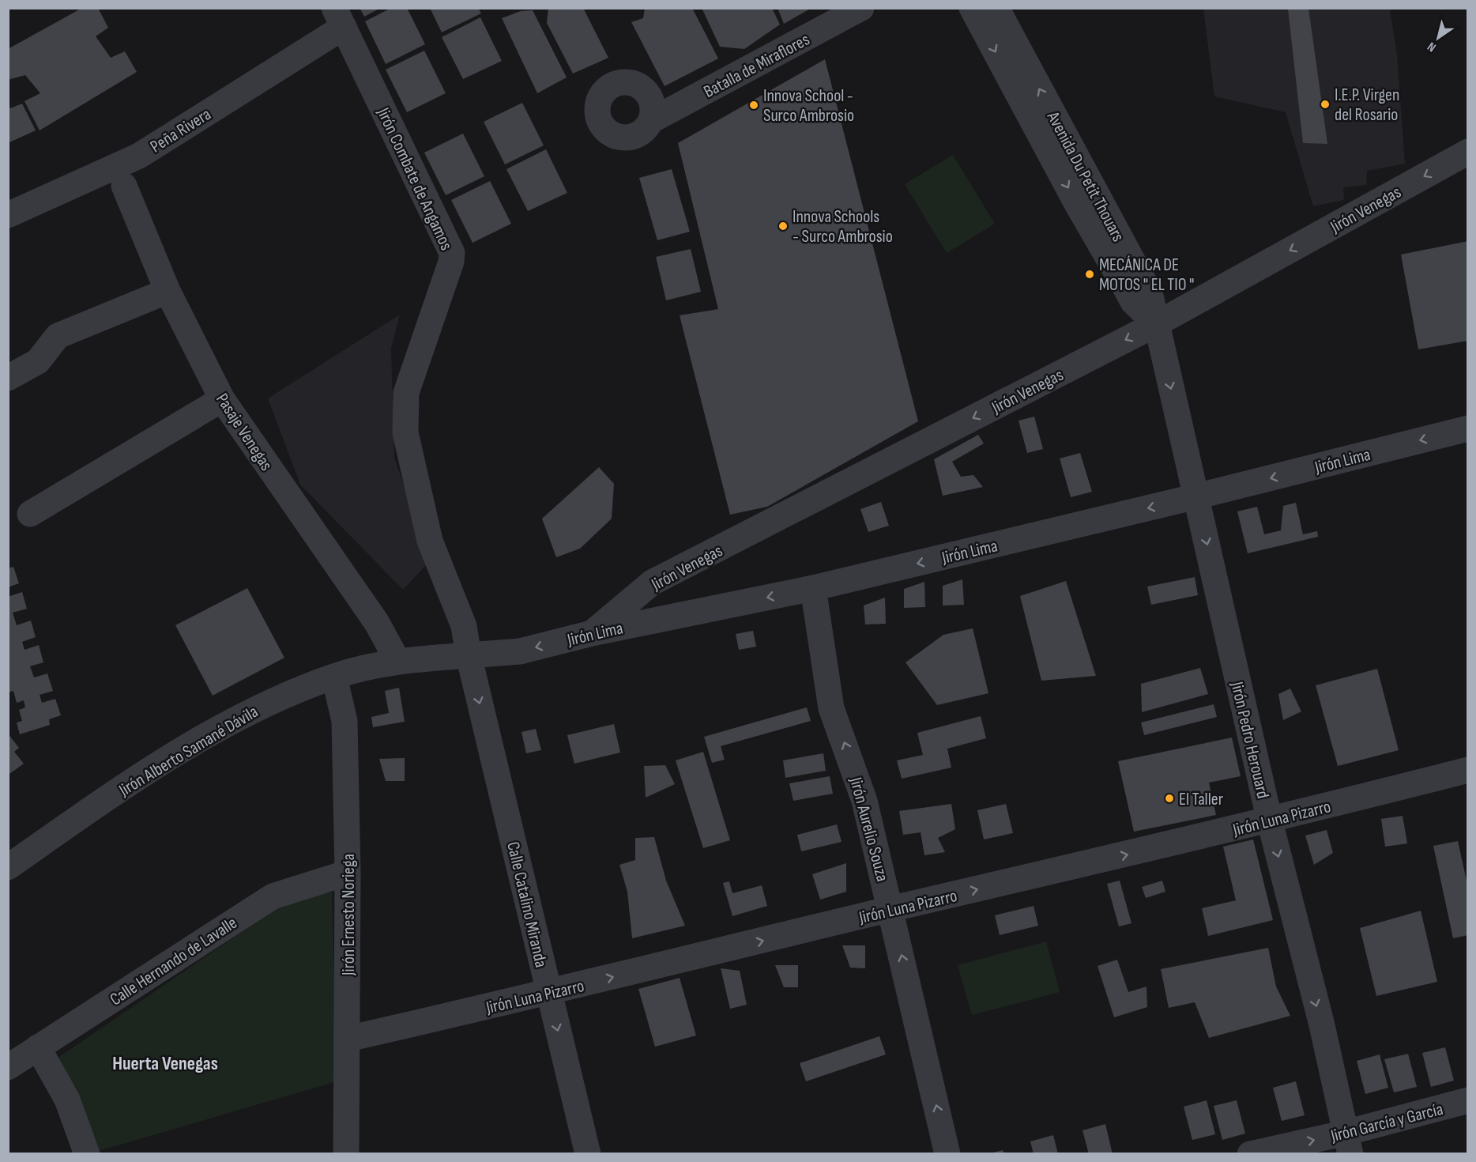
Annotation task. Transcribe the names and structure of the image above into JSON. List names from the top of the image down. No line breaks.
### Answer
{"streets":{"street":["Batalla de Miraflores","Peña Rivera","Avenida Du Petit Thouars","Jirón Combate de Angamos","Jirón Venegas","Pasaje Venegas","Jirón Lima","Jirón Pedro Herouard","Jirón Alberto Samané Dávila","Jirón Luna Pizarro","Jirón Aurelio Souza","Calle Catalino Miranda","Jirón Ernesto Noriega","Calle Hernando de Lavalle","Jirón García y García"]},"crossings":[["Peña Rivera","Jirón Combate de Angamos"],["Avenida Du Petit Thouars","Jirón Venegas"],["Avenida Du Petit Thouars","Jirón Pedro Herouard"],["Jirón Combate de Angamos","Jirón Lima"],["Jirón Combate de Angamos","Jirón Alberto Samané Dávila"],["Jirón Combate de Angamos","Calle Catalino Miranda"],["Jirón Venegas","Jirón Lima"],["Jirón Venegas","Jirón Pedro Herouard"],["Pasaje Venegas","Jirón Alberto Samané Dávila"],["Jirón Lima","Jirón Pedro Herouard"],["Jirón Lima","Jirón Alberto Samané Dávila"],["Jirón Lima","Jirón Aurelio Souza"],["Jirón Lima","Calle Catalino Miranda"],["Jirón Pedro Herouard","Jirón Luna Pizarro"],["Jirón Pedro Herouard","Jirón García y García"],["Jirón Alberto Samané Dávila","Calle Catalino Miranda"],["Jirón Alberto Samané Dávila","Jirón Ernesto Noriega"],["Jirón Luna Pizarro","Jirón Aurelio Souza"],["Jirón Luna Pizarro","Calle Catalino Miranda"],["Jirón Luna Pizarro","Jirón Ernesto Noriega"],["Jirón Ernesto Noriega","Calle Hernando de Lavalle"]],"one_way":["Jirón Venegas","Jirón Lima","Jirón Pedro Herouard","Jirón Luna Pizarro","Jirón Aurelio Souza","Calle Catalino Miranda","Jirón García y García"],"districts":["Huerta Venegas"],"places":["I.E.P. Virgen del Rosario","Innova School - Surco Ambrosio","Innova Schools - Surco Ambrosio","MECÁNICA DE MOTOS \" EL TIO \"","El Taller"],"north":"bottom left"}
